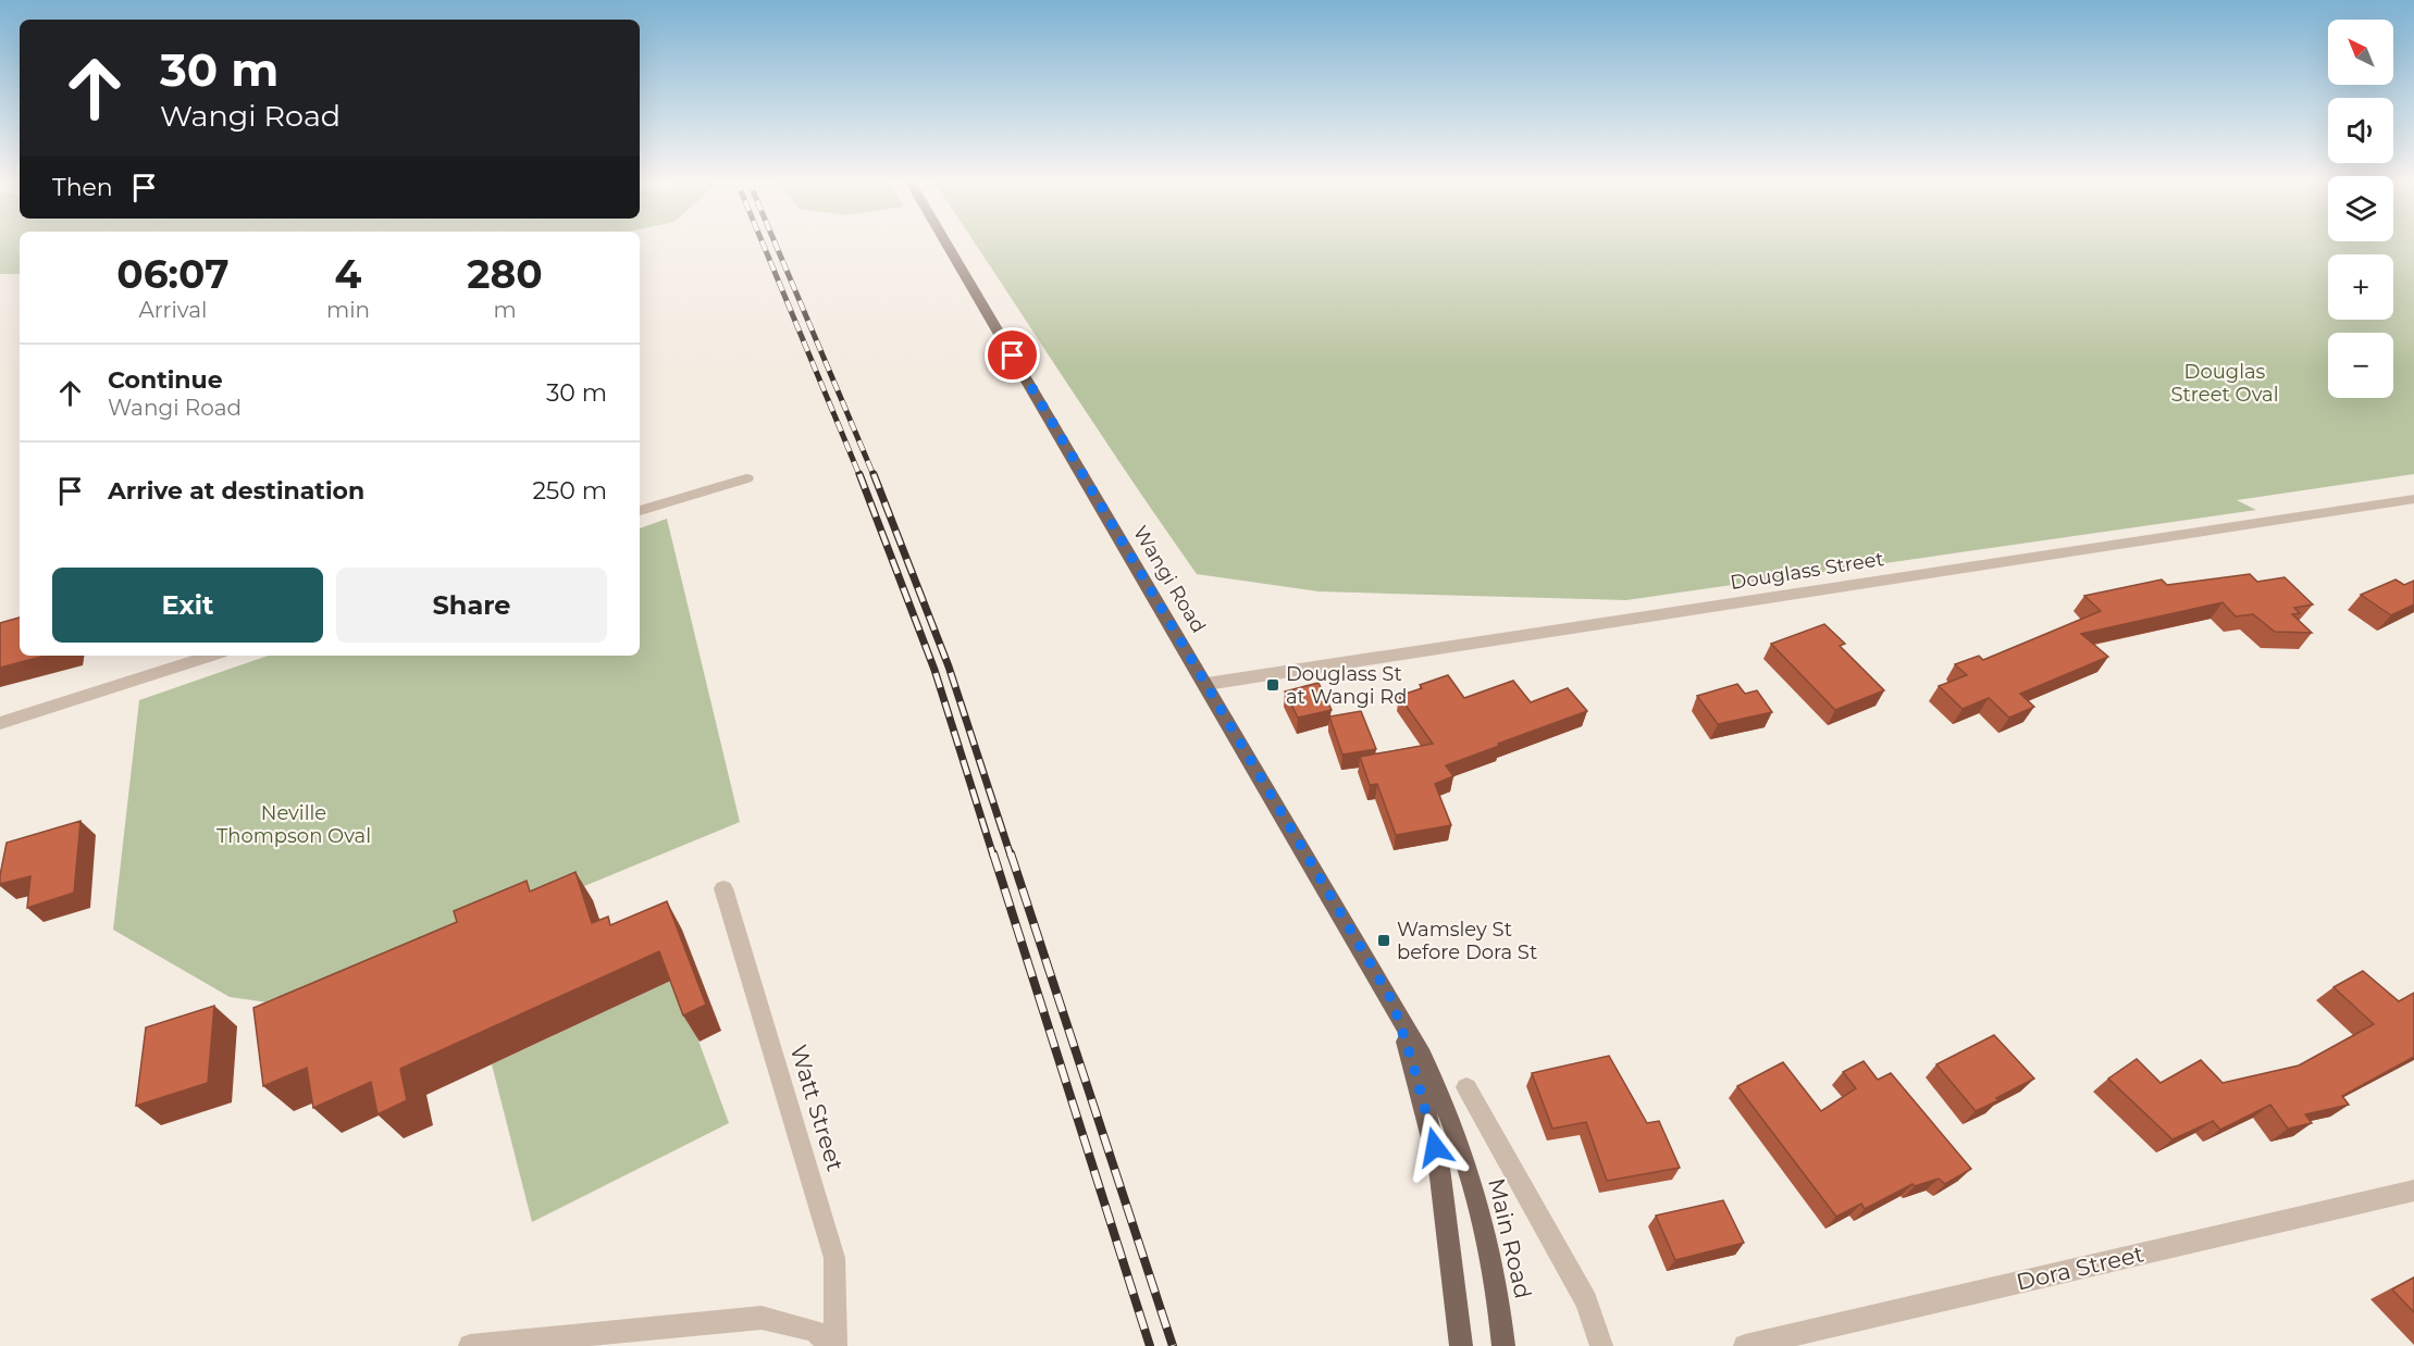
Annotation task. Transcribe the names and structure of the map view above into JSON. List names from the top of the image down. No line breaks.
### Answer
{"streets":{"main road":["Wangi Road","Main Road"],"street":["Douglass Street","Watt Street","Dora Street"]},"crossings":[["Douglass Street","Wangi Road"],["Wangi Road","Main Road"]],"parks":["Douglas Street Oval","Neville Thompson Oval"],"places":{"transit":["Douglass St at Wangi Rd","Wamsley St before Dora St"]},"north":"top left","page":{"map_buttons":["+","−"],"turn":["30 m","Wangi Road"],"then":"Then","eta":["06:07","Arrival","4","min","280","m"],"list":[{"name":"Continue","note":"Wangi Road","value":"30 m"},{"name":"Arrive at destination","value":"250 m"}],"buttons":["Exit","Share"]}}
